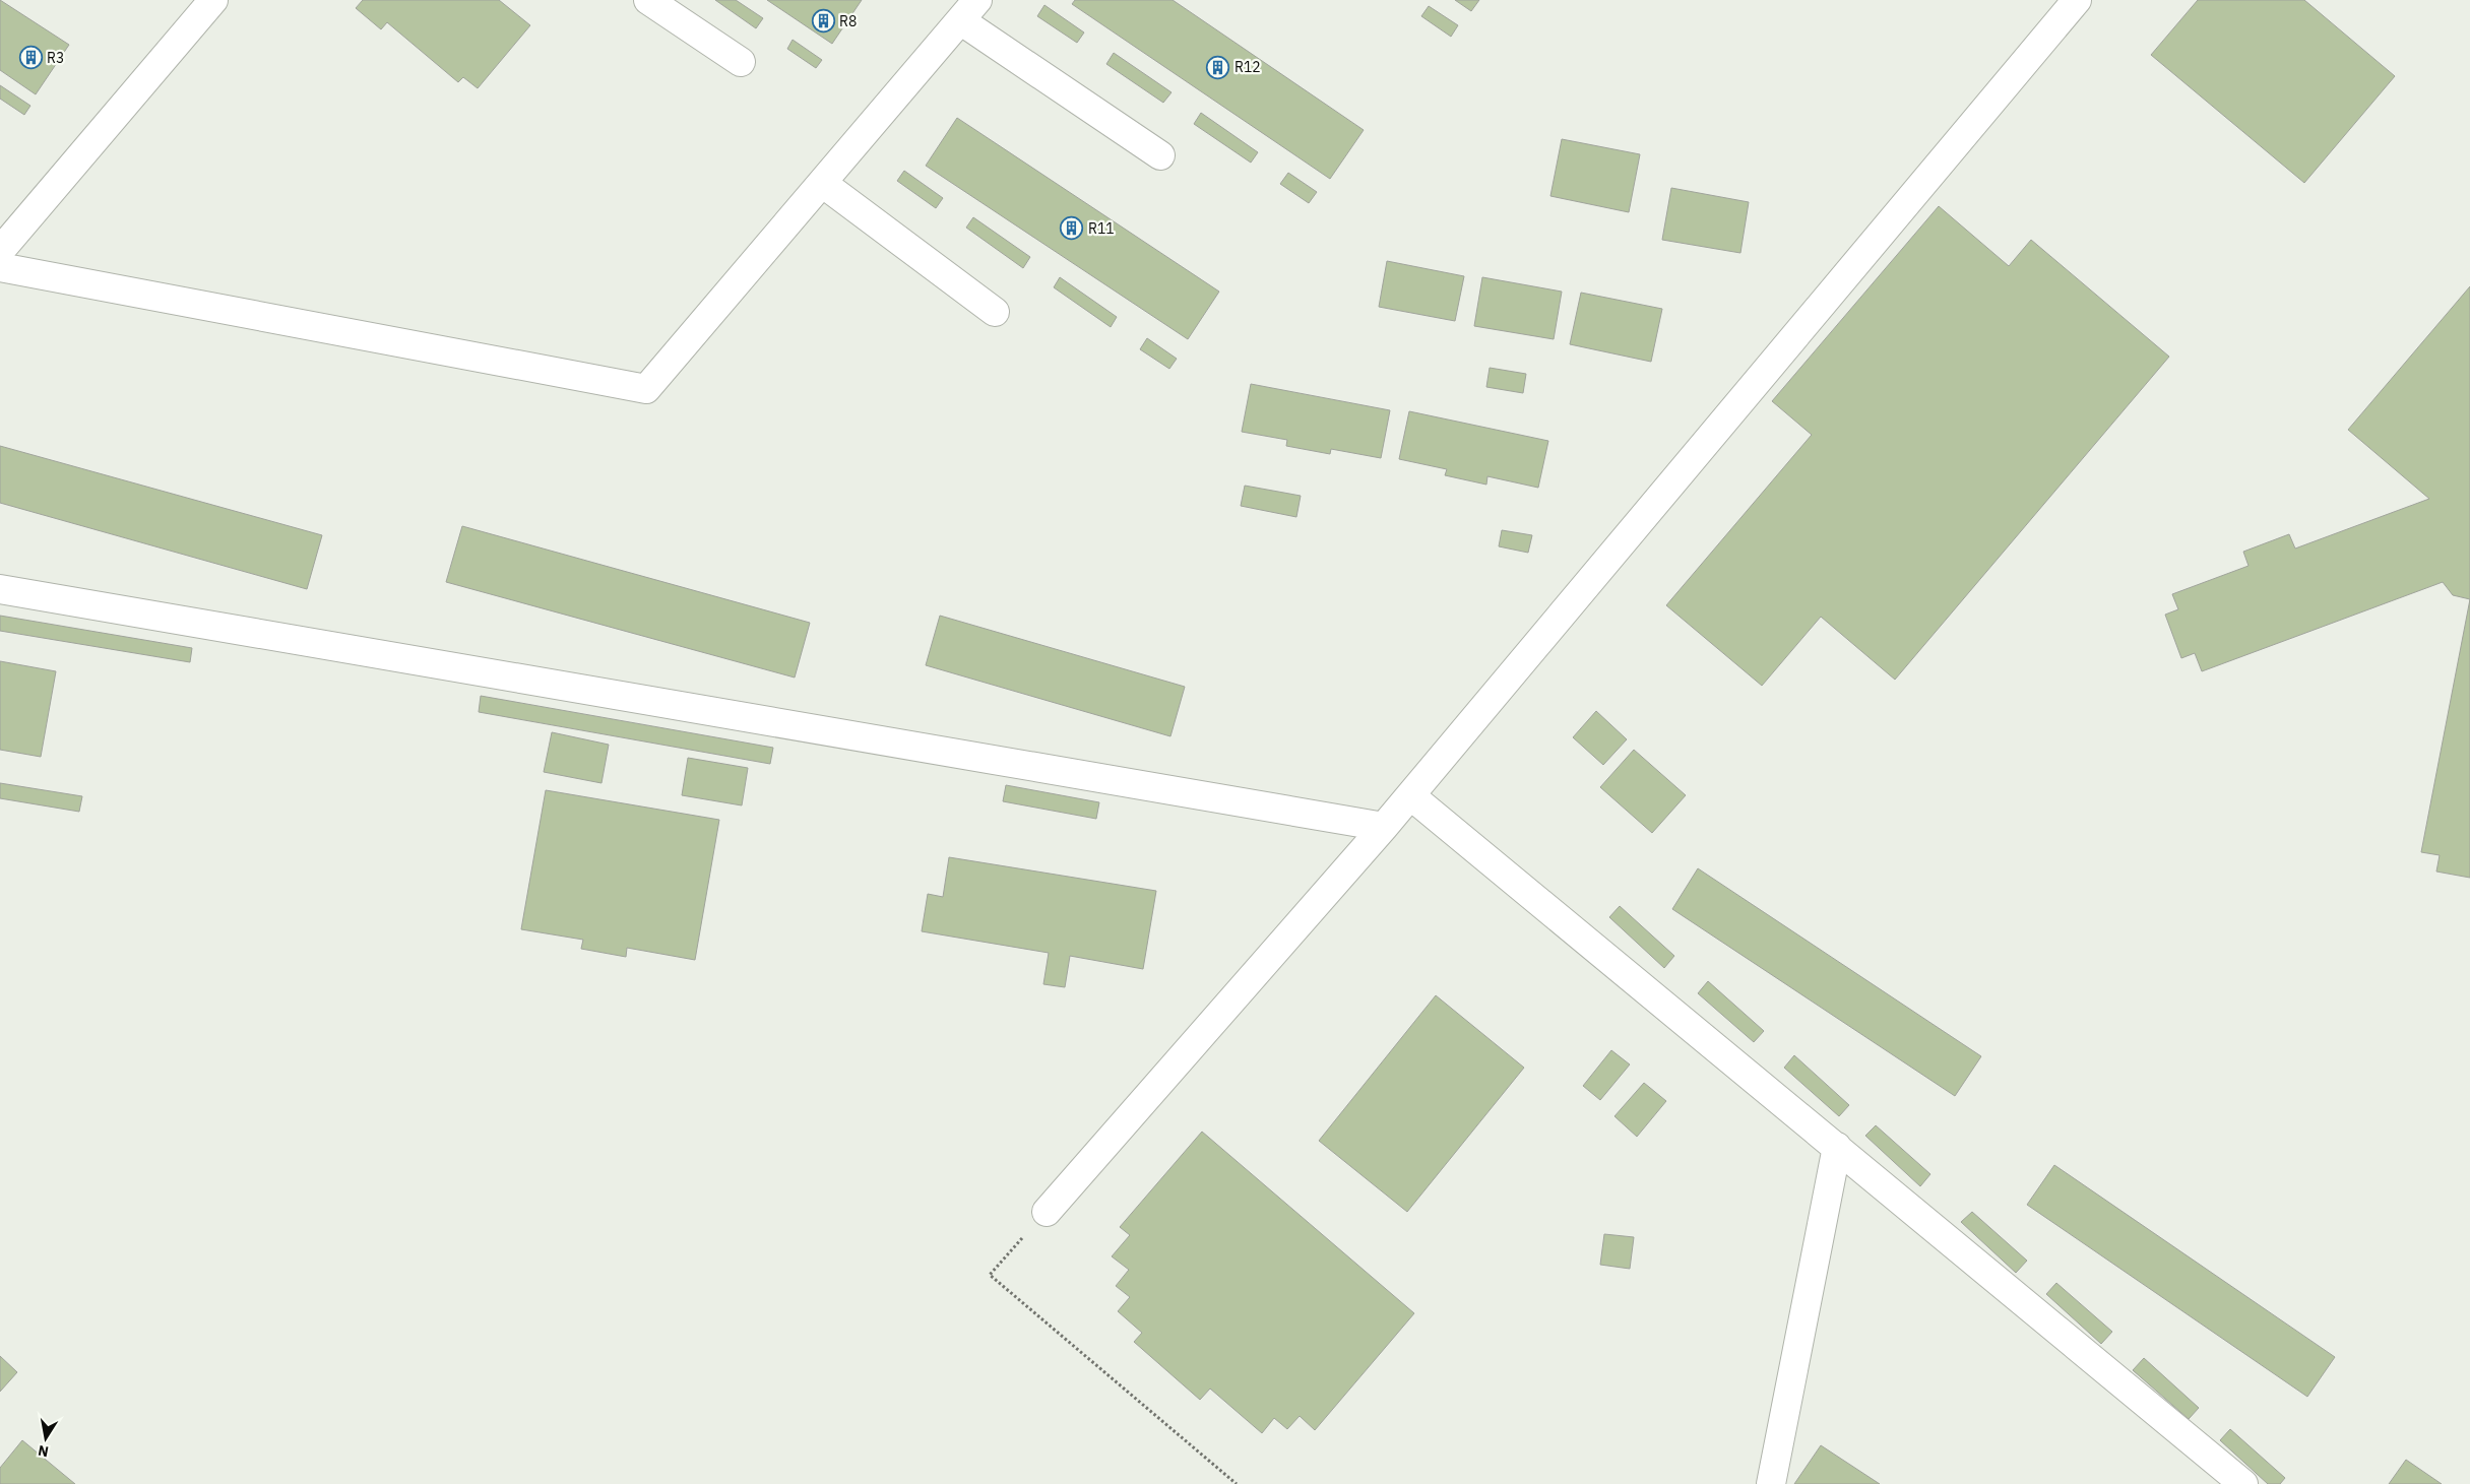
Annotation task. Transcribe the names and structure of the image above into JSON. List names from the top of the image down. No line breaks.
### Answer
{"places":{"building":["R8","R3","R12","R11"]},"north":"bottom"}
